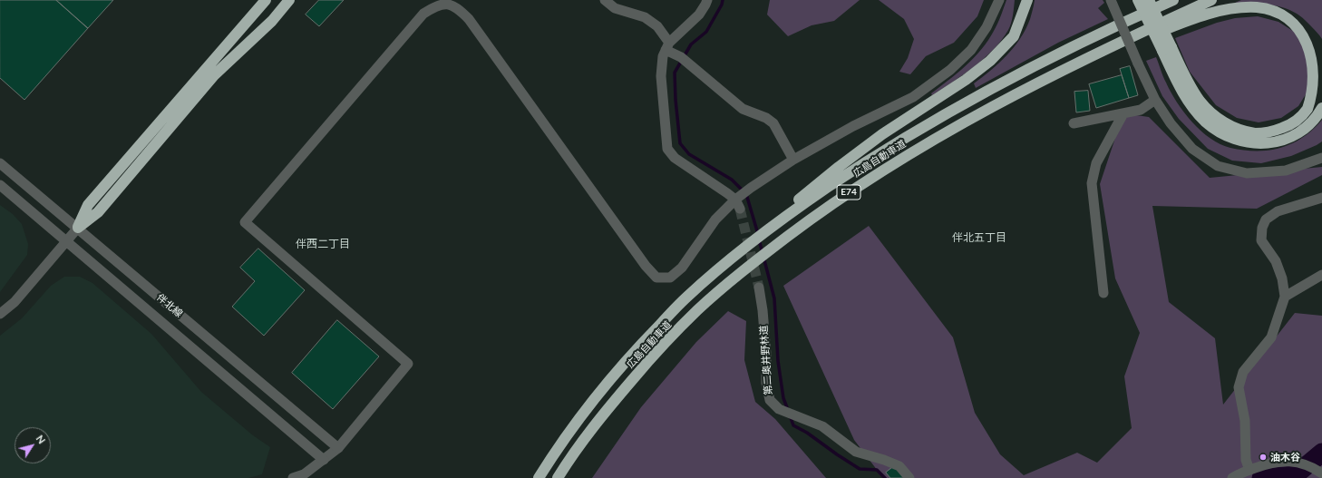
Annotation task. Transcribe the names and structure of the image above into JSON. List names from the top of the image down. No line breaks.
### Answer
{"streets":{"highway":["広島自動車道","E74"],"street":["伴北線","第二奥井野林道"]},"districts":["伴北五丁目","伴西二丁目"],"places":["油木谷"],"north":"top right"}
